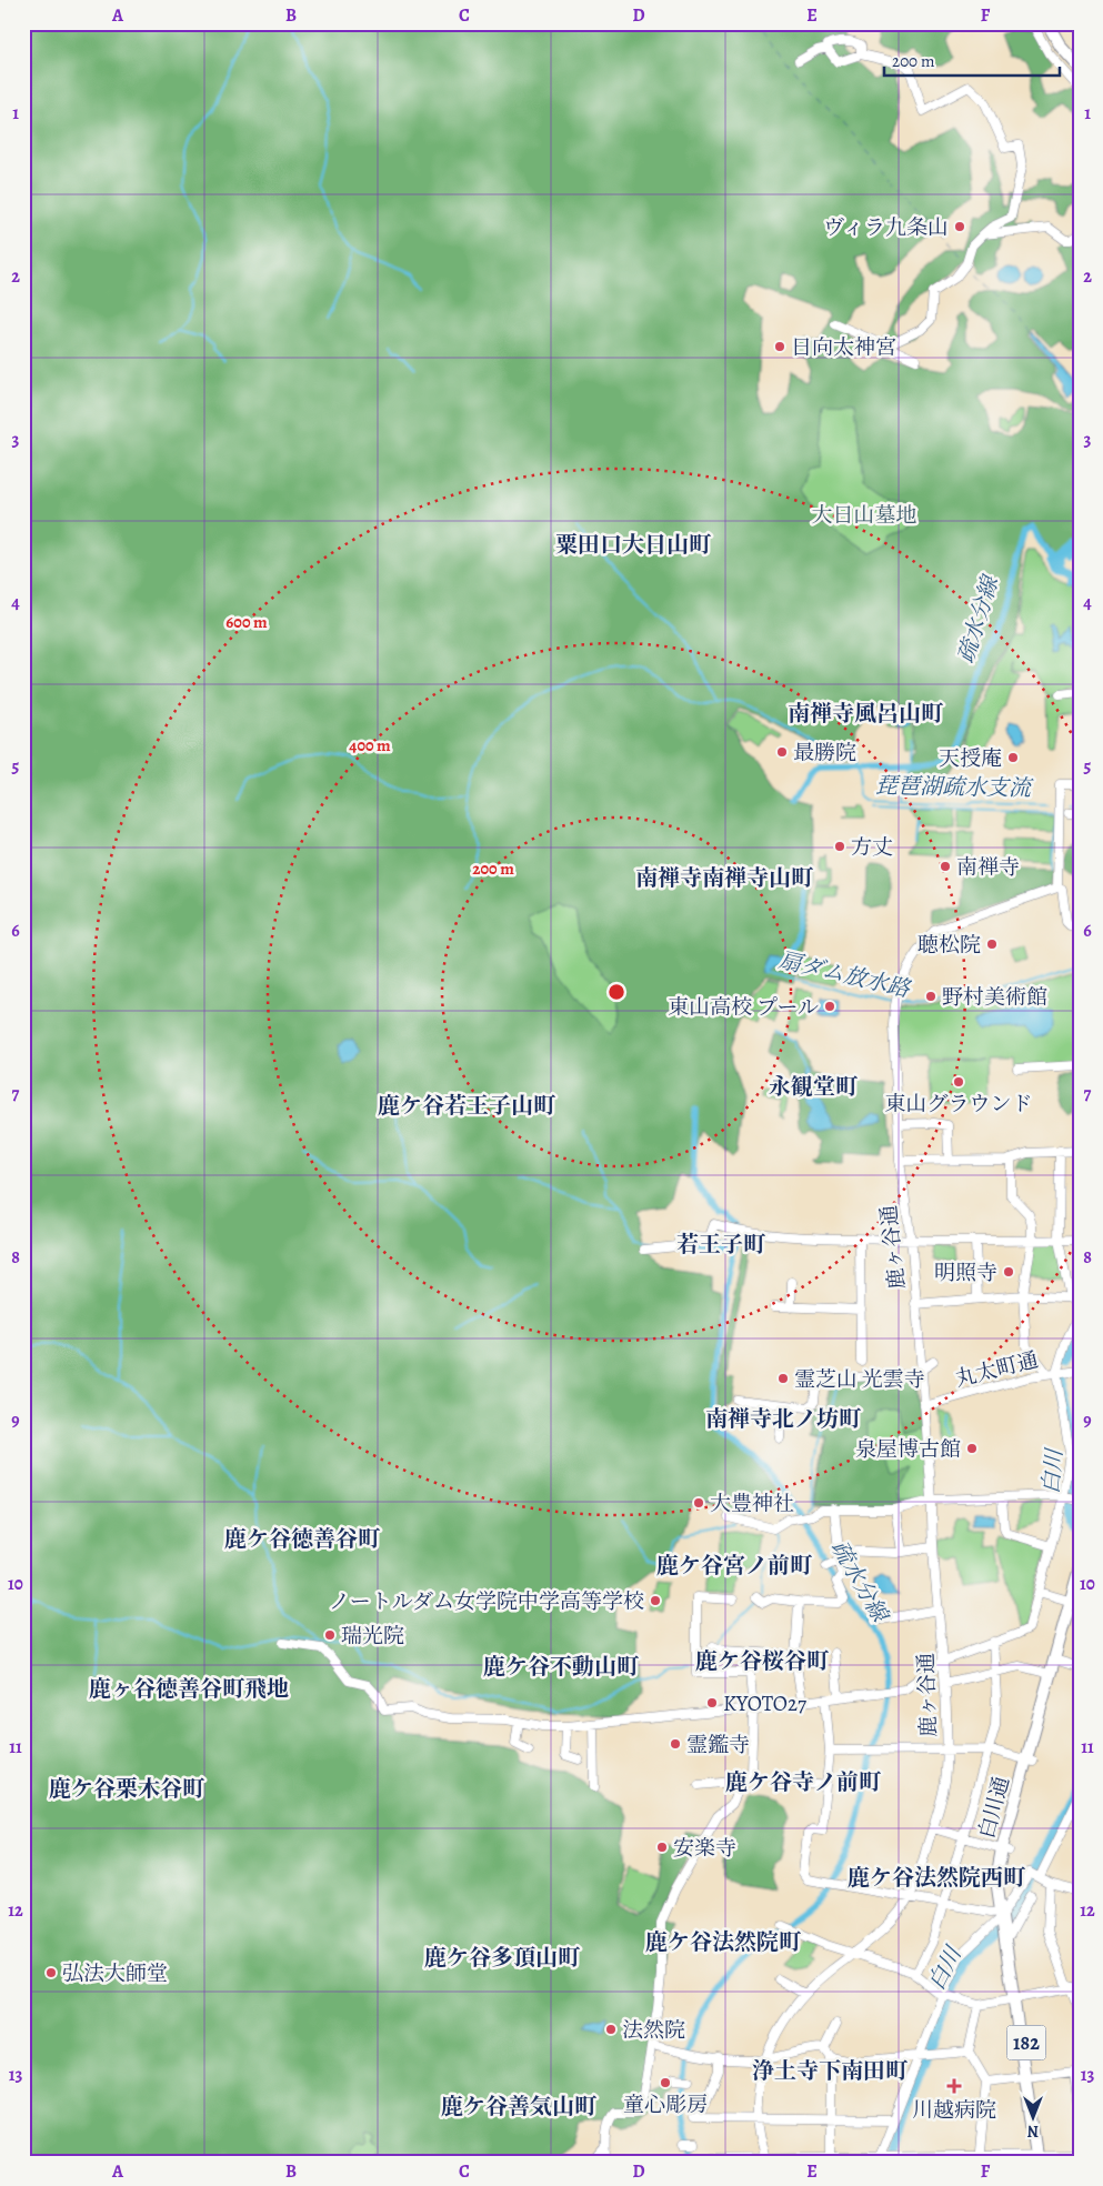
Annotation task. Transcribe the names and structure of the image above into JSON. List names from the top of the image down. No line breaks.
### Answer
{"streets":{"main road":["白川通","182"],"street":["鹿ヶ谷通","丸太町通"]},"crossings":[["鹿ヶ谷通","丸太町通"]],"districts":["粟田口大日山町","南禅寺風呂山町","南禅寺南禅寺山町","永観堂町","鹿ケ谷若王子山町","若王子町","南禅寺北ノ坊町","鹿ケ谷徳善谷町","鹿ケ谷宮ノ前町","鹿ケ谷桜谷町","鹿ケ谷不動山町","鹿ヶ谷徳善谷町飛地","鹿ケ谷寺ノ前町","鹿ケ谷栗木谷町","鹿ケ谷法然院西町","鹿ケ谷法然院町","鹿ケ谷多頂山町","浄土寺下南田町","鹿ケ谷善気山町"],"water":["疏水分線","琵琶湖疏水支流","扇ダム放水路","白川"],"parks":["大日山墓地"],"places":{"other":["ヴィラ九条山","日向太神宮","最勝院","天授庵","方丈","南禅寺","聴松院","野村美術館","東山高校 プール","東山グラウンド","明照寺","霊芝山 光雲寺","泉屋博古館","大豊神社","ノートルダム女学院中学高等学校","瑞光院","KYOTO27","霊鑑寺","安楽寺","弘法大師堂","法然院","童心彫房"],"health":["川越病院"]},"scale_bar":"200 m","north":"bottom","grid":{"columns":["A","B","C","D","E","F"],"rows":["1","2","3","4","5","6","7","8","9","10","11","12","13"]},"rings":["600 m","400 m","200 m"]}
